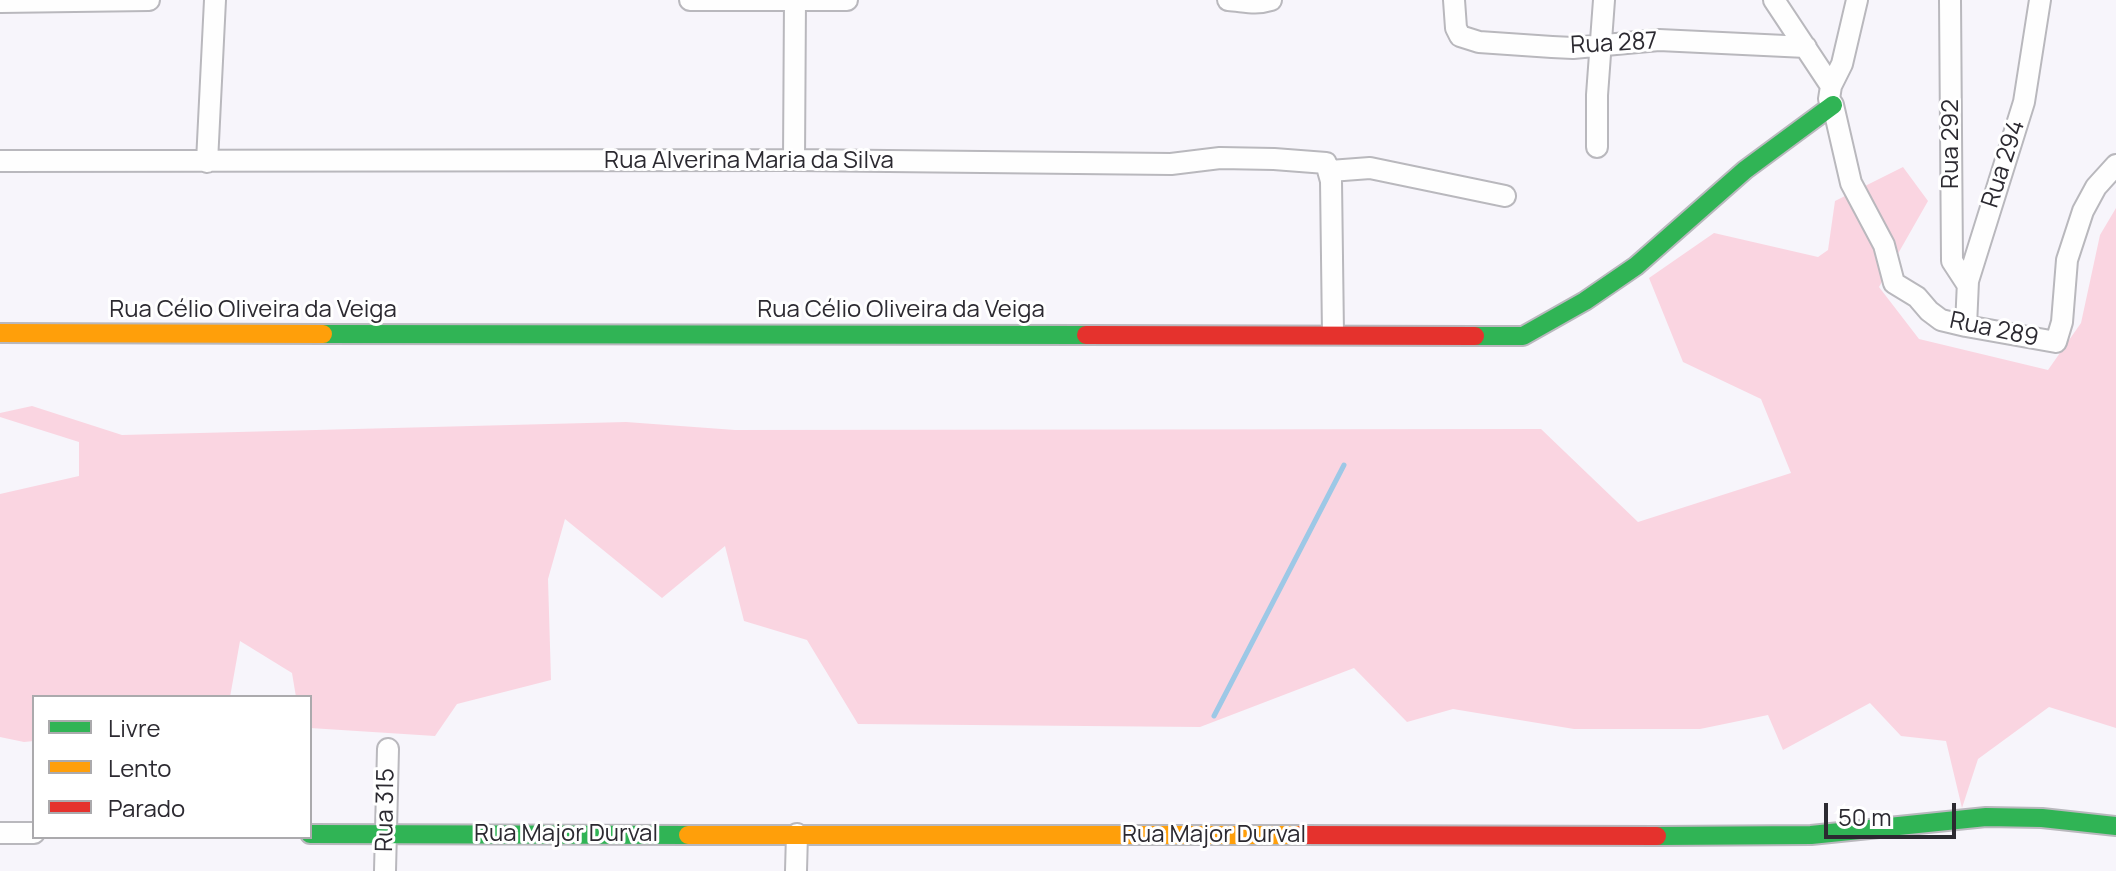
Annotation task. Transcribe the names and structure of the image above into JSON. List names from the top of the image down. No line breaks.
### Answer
{"streets":{"street":["Rua 287","Rua 292","Rua Alverina Maria da Silva","Rua 294","Rua Célio Oliveira da Veiga","Rua 289","Rua 315","Rua Major Durval"]},"crossings":[["Rua 292","Rua 294"],["Rua 294","Rua 289"],["Rua Célio Oliveira da Veiga","Rua 289"],["Rua 315","Rua Major Durval"]],"legend":["Livre","Lento","Parado"],"scale_bar":"50 m"}
